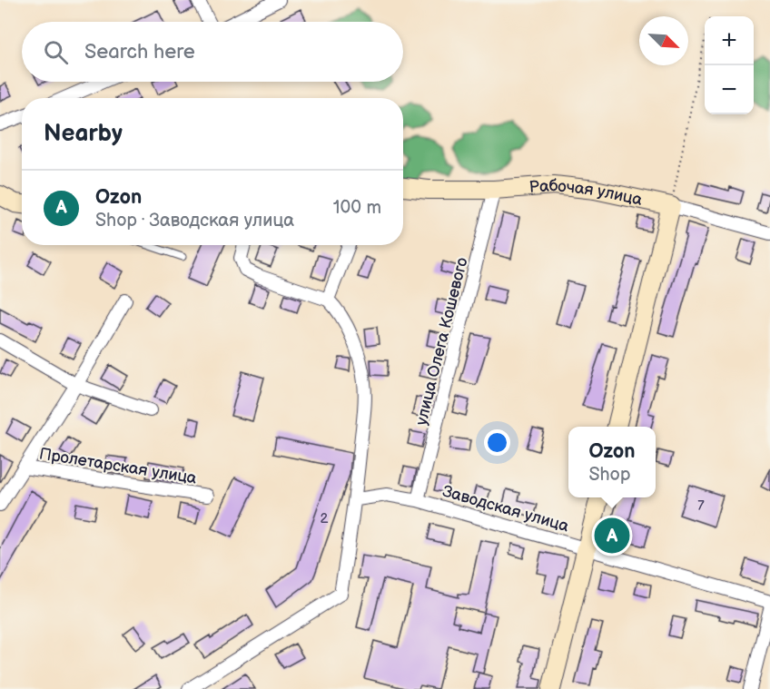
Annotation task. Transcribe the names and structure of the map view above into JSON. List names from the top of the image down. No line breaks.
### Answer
{"streets":{"street":["Рабочая улица","улица Олега Кошевого","Пролетарская улица","Заводская улица"]},"crossings":[["Рабочая улица","улица Олега Кошевого"],["улица Олега Кошевого","Заводская улица"]],"house_numbers":["7","2"],"north":"bottom right","page":{"map_buttons":["+","−"],"search":"Search here","heading":"Nearby","list":[{"mark":"A","name":"Ozon","note":"Shop · Заводская улица","value":"100 m"}],"popup":["Ozon","Shop"],"pins":"A"}}
